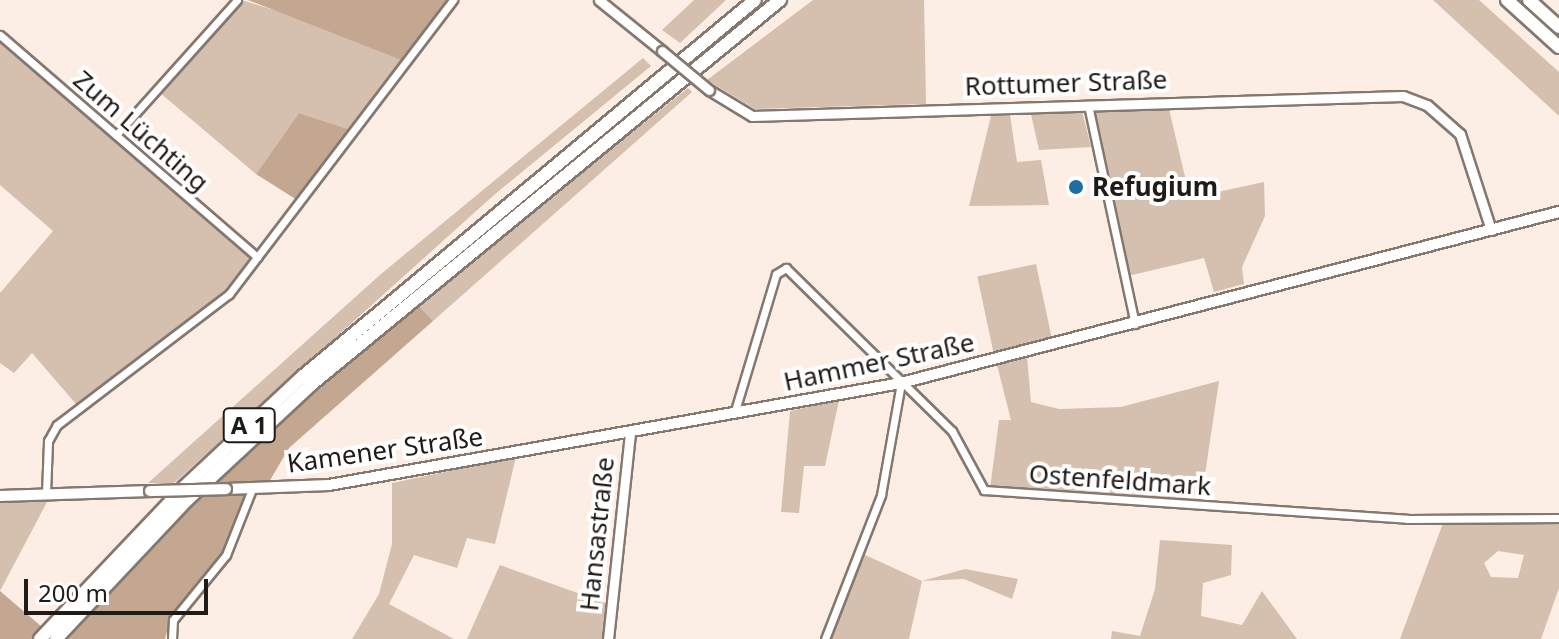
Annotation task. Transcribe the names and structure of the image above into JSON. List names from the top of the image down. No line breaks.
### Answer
{"streets":{"highway":["A 1"],"main road":["Hammer Straße","Kamener Straße"],"street":["Rottumer Straße","Zum Lüchting","Ostenfeldmark","Hansastraße"]},"crossings":[["Rottumer Straße","Hammer Straße"],["Hammer Straße","Kamener Straße"],["Hammer Straße","Ostenfeldmark"],["Hammer Straße","Hansastraße"],["Kamener Straße","Hansastraße"]],"places":["Refugium"],"scale_bar":"200 m"}
